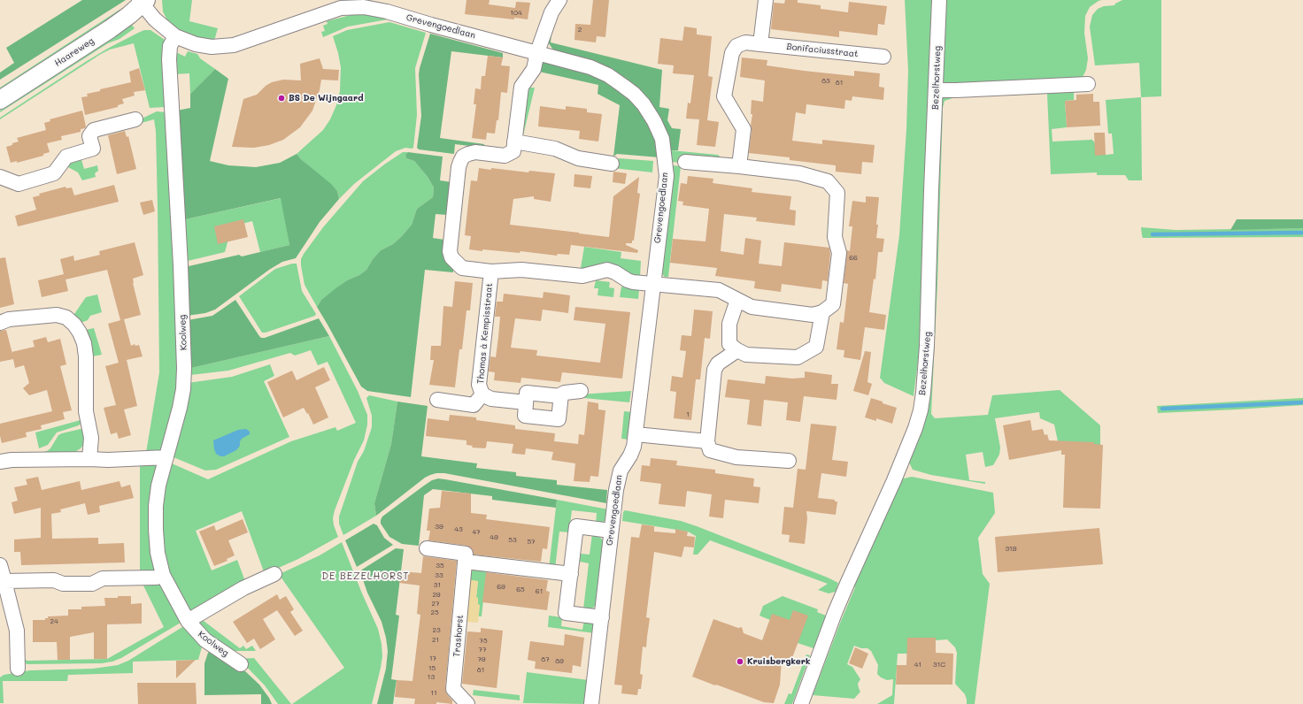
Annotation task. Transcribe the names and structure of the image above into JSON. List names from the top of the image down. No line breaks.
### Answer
{"streets":{"main road":["Haareweg"],"street":["Grevengoedlaan","Bonifaciusstraat","Bezelhorstweg","Koolweg","Thomas à Kempisstraat","Trashorst"]},"crossings":[["Grevengoedlaan","Haareweg"],["Grevengoedlaan","Koolweg"],["Grevengoedlaan","Thomas à Kempisstraat"]],"districts":["DE BEZELHORST"],"places":["BS De Wijngaard","Kruisbergkerk"],"house_numbers":["104","2","83","81","66","1","39","43","47","49","53","57","31B","35","33","31","69","65","61","29","27","25","24","23","21","75","77","17","79","87","89","41","31C","15","81","13","11"]}
